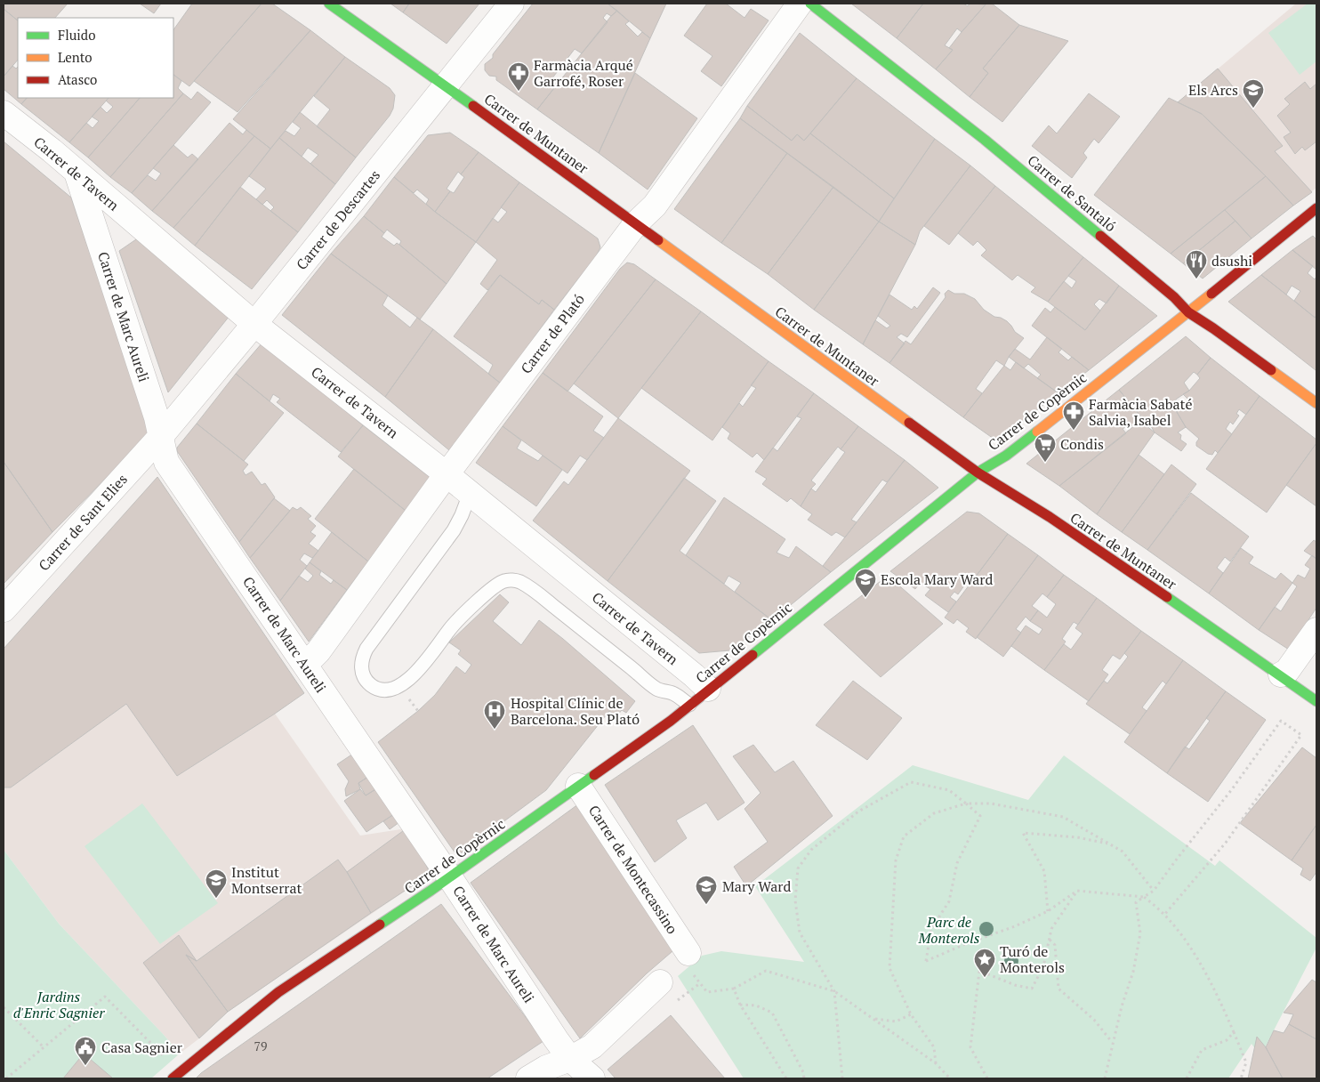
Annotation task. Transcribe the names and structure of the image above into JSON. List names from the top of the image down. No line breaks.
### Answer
{"streets":{"street":["Carrer de Muntaner","Carrer de Tavern","Carrer de Santaló","Carrer de Descartes","Carrer de Marc Aureli","Carrer de Plató","Carrer de Copèrnic","Carrer de Sant Elies","Carrer de Montecassino"]},"crossings":[["Carrer de Muntaner","Carrer de Descartes"],["Carrer de Muntaner","Carrer de Plató"],["Carrer de Muntaner","Carrer de Copèrnic"],["Carrer de Tavern","Carrer de Descartes"],["Carrer de Tavern","Carrer de Marc Aureli"],["Carrer de Tavern","Carrer de Plató"],["Carrer de Tavern","Carrer de Copèrnic"],["Carrer de Santaló","Carrer de Copèrnic"],["Carrer de Descartes","Carrer de Marc Aureli"],["Carrer de Descartes","Carrer de Sant Elies"],["Carrer de Marc Aureli","Carrer de Plató"],["Carrer de Marc Aureli","Carrer de Copèrnic"],["Carrer de Marc Aureli","Carrer de Sant Elies"],["Carrer de Copèrnic","Carrer de Montecassino"]],"parks":["Parc de Monterols","Jardins d'Enric Sagnier"],"places":{"pharmacy":["Farmàcia Arqué Garrofé, Roser","Farmàcia Sabaté Salvia, Isabel"],"school or university":["Els Arcs","Escola Mary Ward","Institut Montserrat","Mary Ward"],"restaurant":["dsushi"],"supermarket":["Condis"],"hospital":["Hospital Clínic de Barcelona. Seu Plató"],"place":["Turó de Monterols"],"public building":["Casa Sagnier"]},"house_numbers":["79"],"legend":["Fluido","Lento","Atasco"]}
